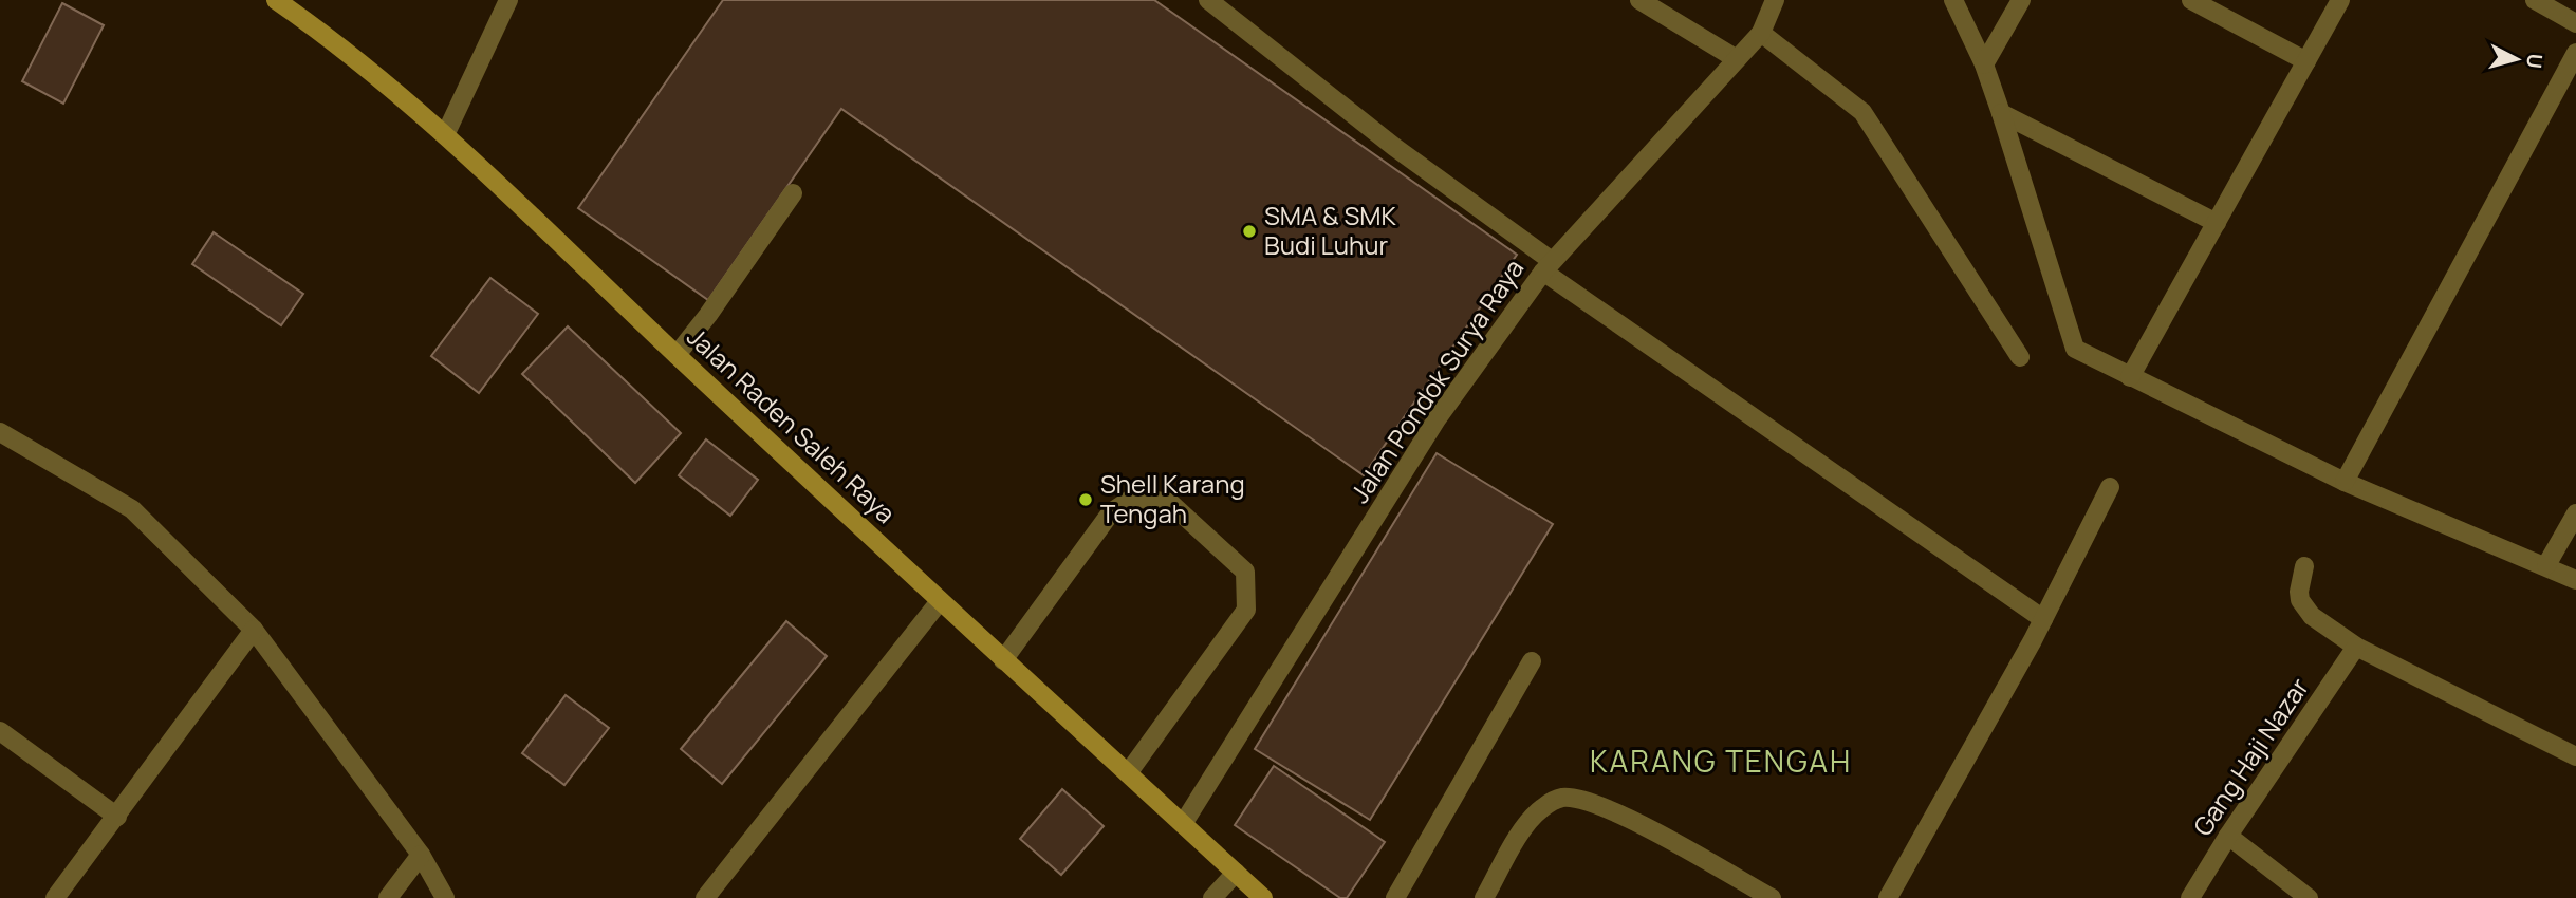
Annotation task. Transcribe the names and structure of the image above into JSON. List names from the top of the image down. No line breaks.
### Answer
{"streets":{"main road":["Jalan Raden Saleh Raya"],"street":["Jalan Pondok Surya Raya","Gang Haji Nazar"]},"crossings":[["Jalan Pondok Surya Raya","Jalan Raden Saleh Raya"]],"districts":["KARANG TENGAH"],"places":["SMA & SMK Budi Luhur","Shell Karang Tengah"],"north":"right"}
